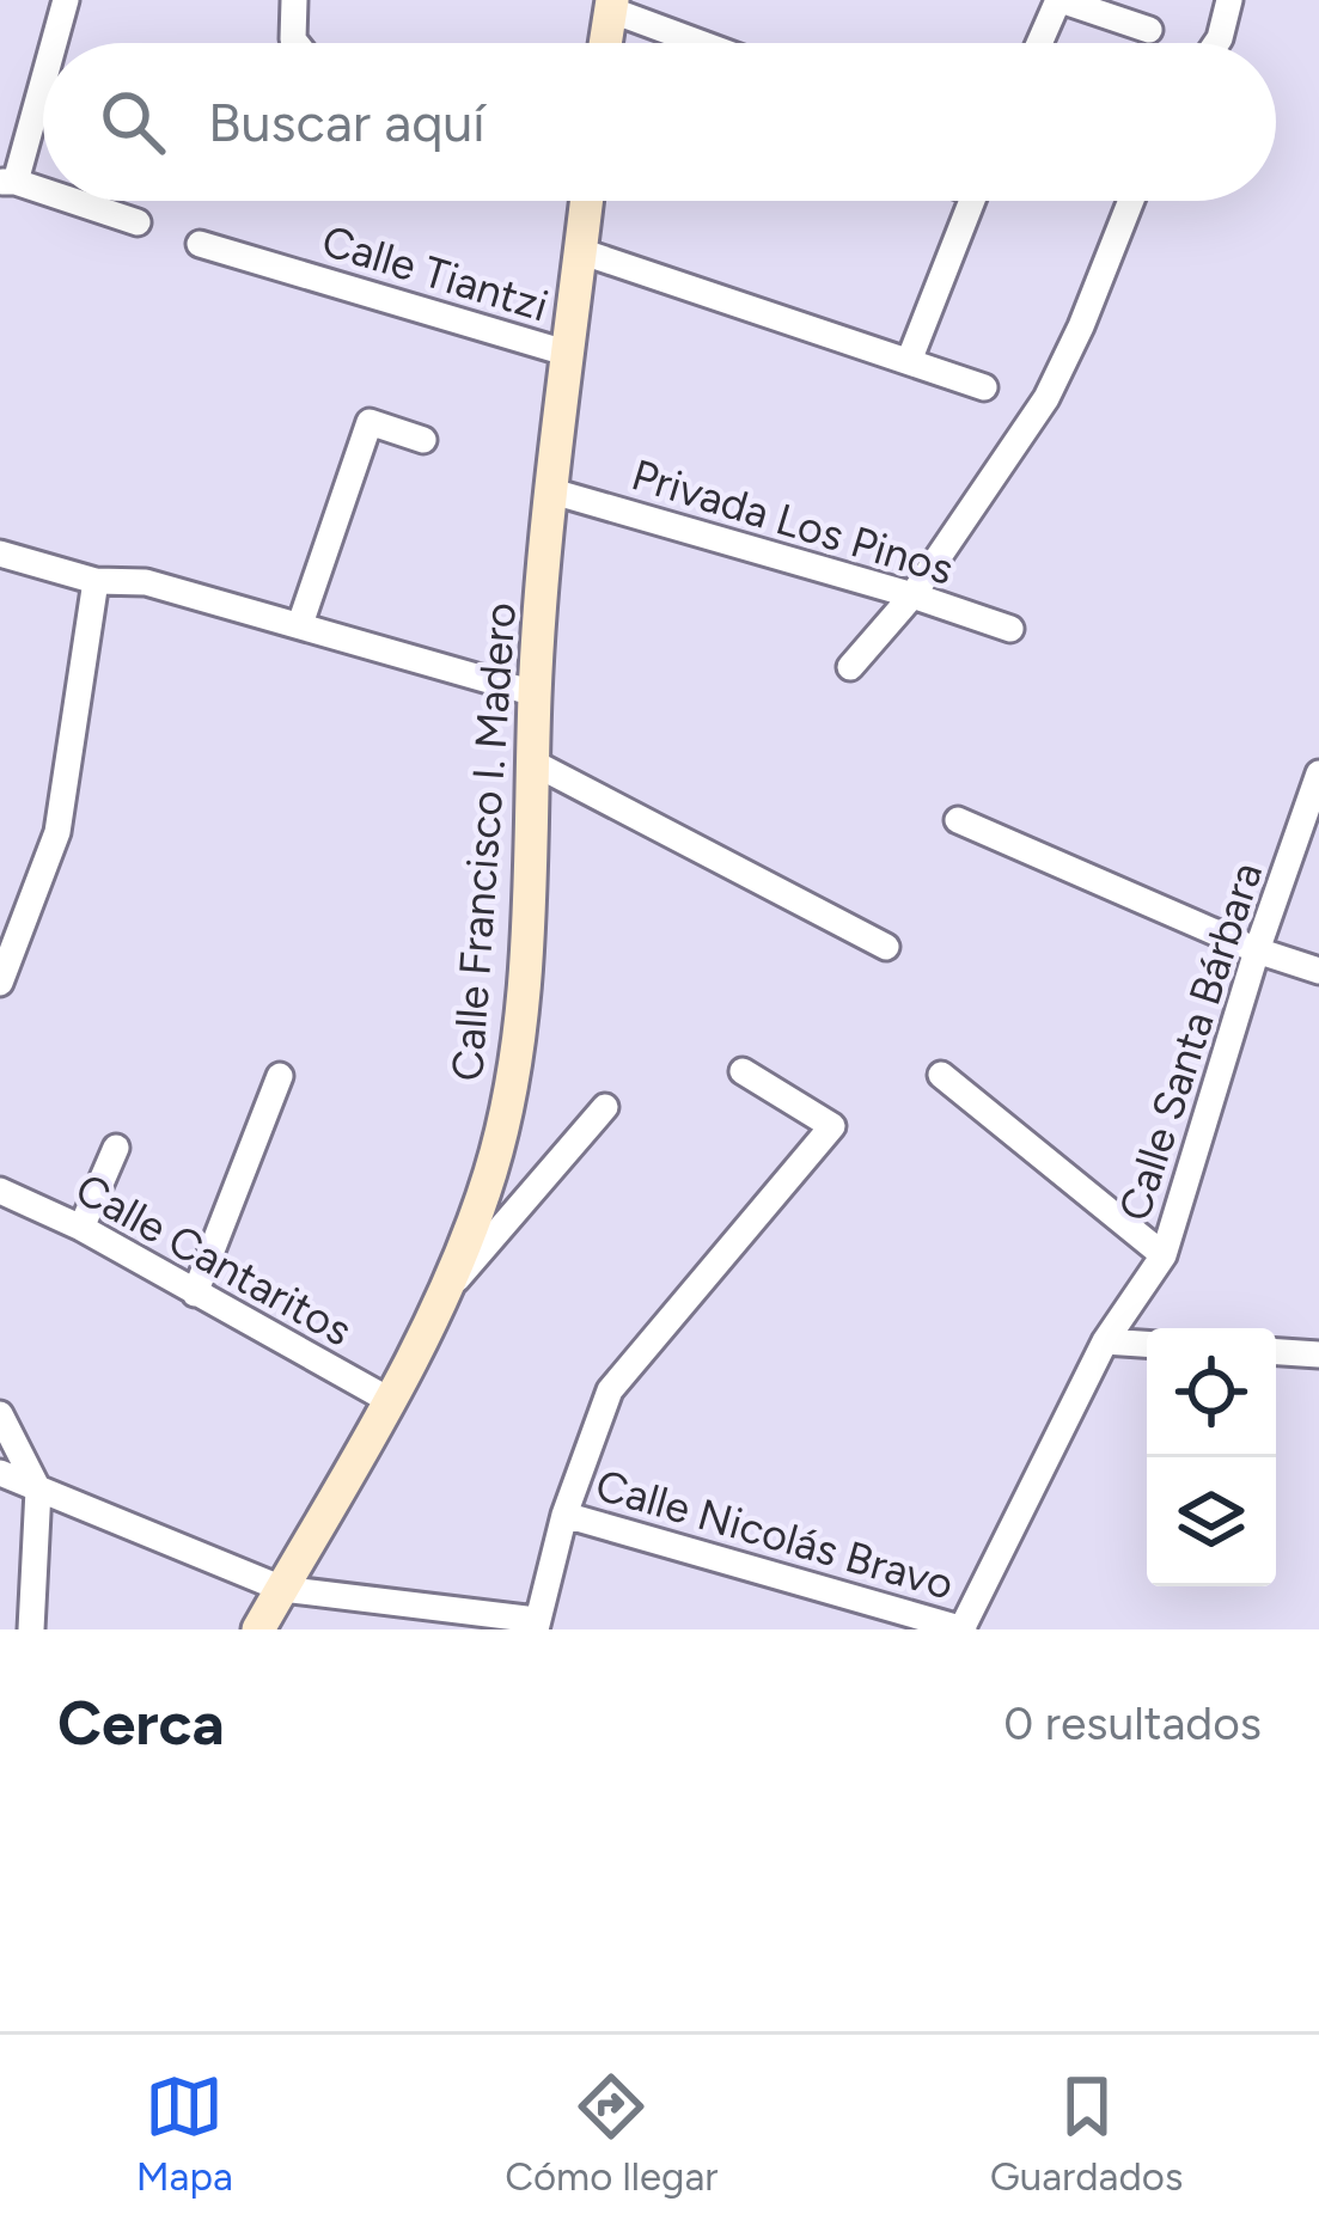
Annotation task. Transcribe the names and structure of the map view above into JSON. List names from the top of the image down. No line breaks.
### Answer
{"streets":{"street":["Calle Tiantzi","Privada Los Pinos","Calle Francisco I. Madero","Calle Santa Bárbara","Calle Cantaritos","Calle Nicolás Bravo"]},"crossings":[["Calle Tiantzi","Calle Francisco I. Madero"],["Privada Los Pinos","Calle Francisco I. Madero"],["Calle Francisco I. Madero","Calle Cantaritos"],["Calle Santa Bárbara","Calle Nicolás Bravo"]],"page":{"search":"Buscar aquí","heading":["Cerca","0 resultados"],"nav":["Mapa","Cómo llegar","Guardados"]}}
